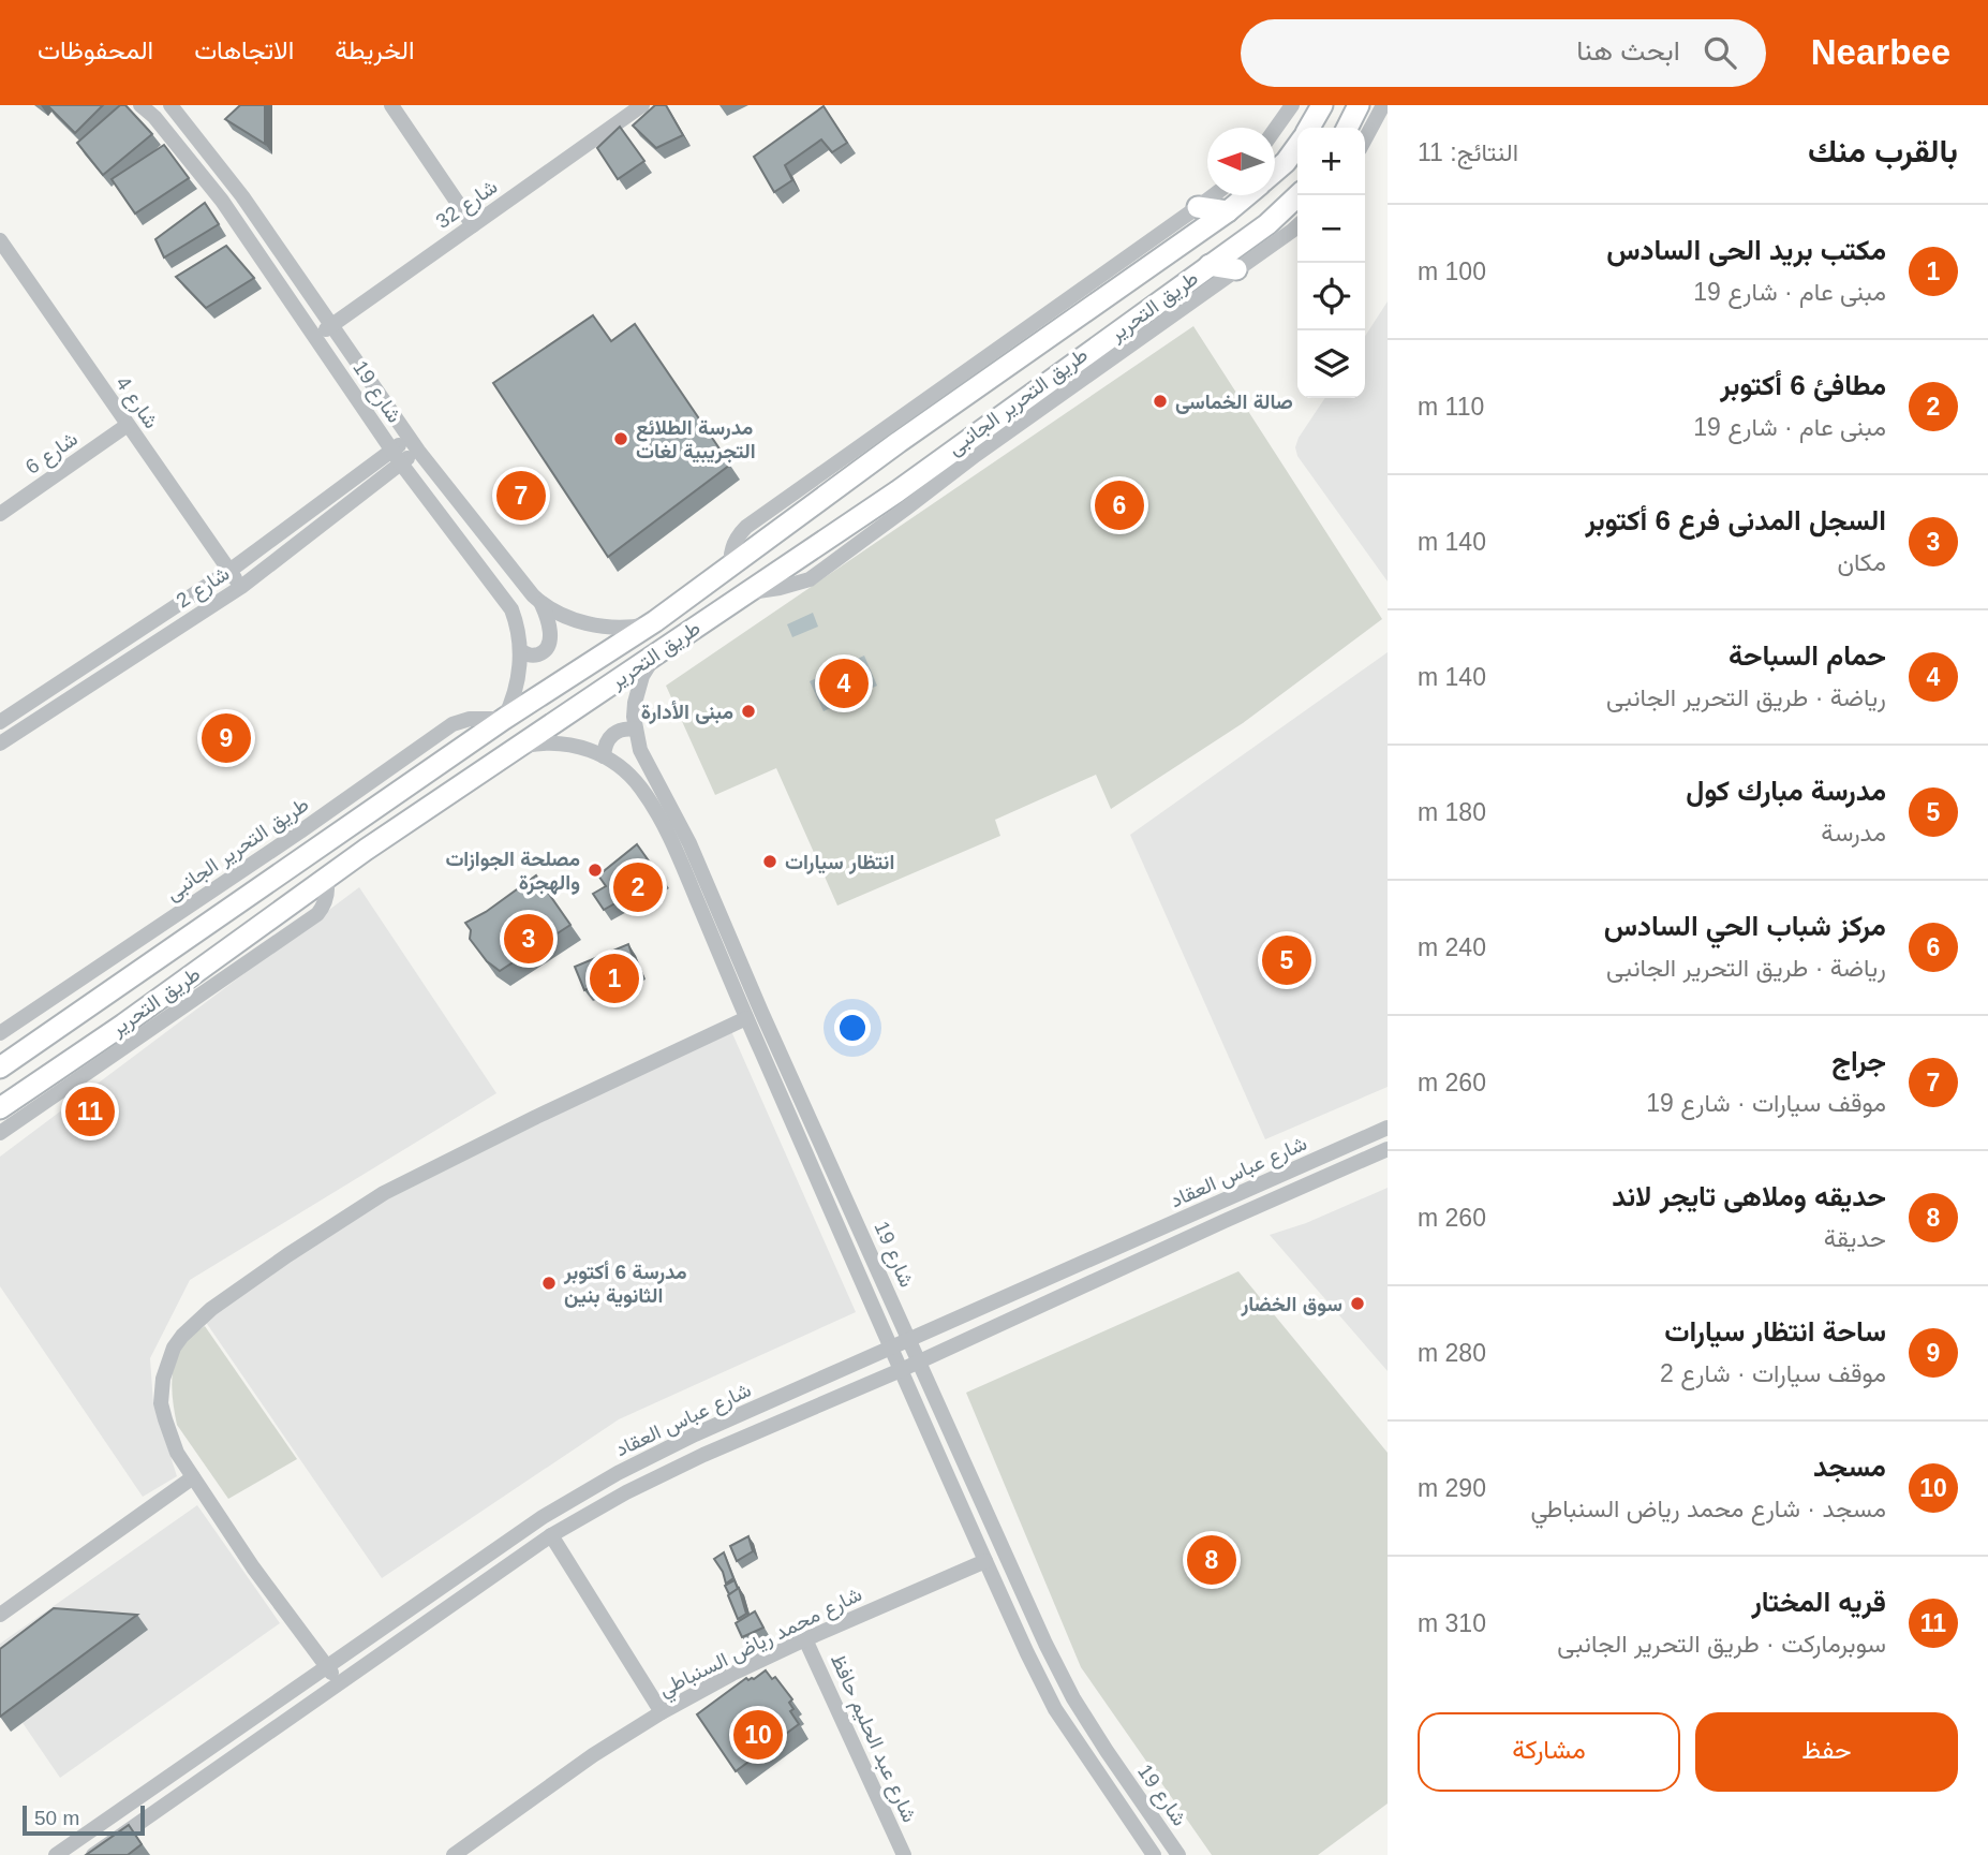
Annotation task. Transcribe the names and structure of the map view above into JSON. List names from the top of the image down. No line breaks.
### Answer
{"streets":{"street":["شارع 32","طريق التحرير","شارع 19","طريق التحرير الجانبى","شارع 4","شارع 6","شارع 2","شارع عباس العقاد","شارع محمد رياض السنباطي","شارع عبد الحليم حافظ"]},"crossings":[["شارع 32","شارع 19"],["طريق التحرير","شارع 19"],["طريق التحرير","طريق التحرير الجانبى"],["شارع 19","طريق التحرير الجانبى"],["شارع 19","شارع 2"],["شارع 19","شارع عباس العقاد"],["شارع 19","شارع محمد رياض السنباطي"],["شارع 4","شارع 6"],["شارع 4","شارع 2"],["شارع محمد رياض السنباطي","شارع عبد الحليم حافظ"]],"places":["صالة الخماسى","مدرسة الطلائع التجريبية لغات","مبنى الأدارة","انتظار سيارات","مصلحة الجوازات والهجرة","مدرسة 6 أكتوبر الثانوية بنين","سوق الخضار"],"scale_bar":"50 m","north":"left","page":{"header":"Nearbee","search":"ابحث هنا","nav":["الخريطة","الاتجاهات","المحفوظات"],"heading":["بالقرب منك","النتائج: 11"],"map_buttons":["+","−"],"list":[{"mark":"1","name":"مكتب بريد الحى السادس","note":"مبنى عام · شارع 19","value":"100 m"},{"mark":"2","name":"مطافئ 6 أكتوبر","note":"مبنى عام · شارع 19","value":"110 m"},{"mark":"3","name":"السجل المدنى فرع 6 أكتوبر","note":"مكان","value":"140 m"},{"mark":"4","name":"حمام السباحة","note":"رياضة · طريق التحرير الجانبى","value":"140 m"},{"mark":"5","name":"مدرسة مبارك كول","note":"مدرسة","value":"180 m"},{"mark":"6","name":"مركز شباب الحي السادس","note":"رياضة · طريق التحرير الجانبى","value":"240 m"},{"mark":"7","name":"جراج","note":"موقف سيارات · شارع 19","value":"260 m"},{"mark":"8","name":"حديقه وملاهى تايجر لاند","note":"حديقة","value":"260 m"},{"mark":"9","name":"ساحة انتظار سيارات","note":"موقف سيارات · شارع 2","value":"280 m"},{"mark":"10","name":"مسجد","note":"مسجد · شارع محمد رياض السنباطي","value":"290 m"},{"mark":"11","name":"قريه المختار","note":"سوبرماركت · طريق التحرير الجانبى","value":"310 m"}],"pins":["7","6","4","9","2","3","5","1","11","8","10"],"buttons":["حفظ","مشاركة"],"scale":"50 m"}}
